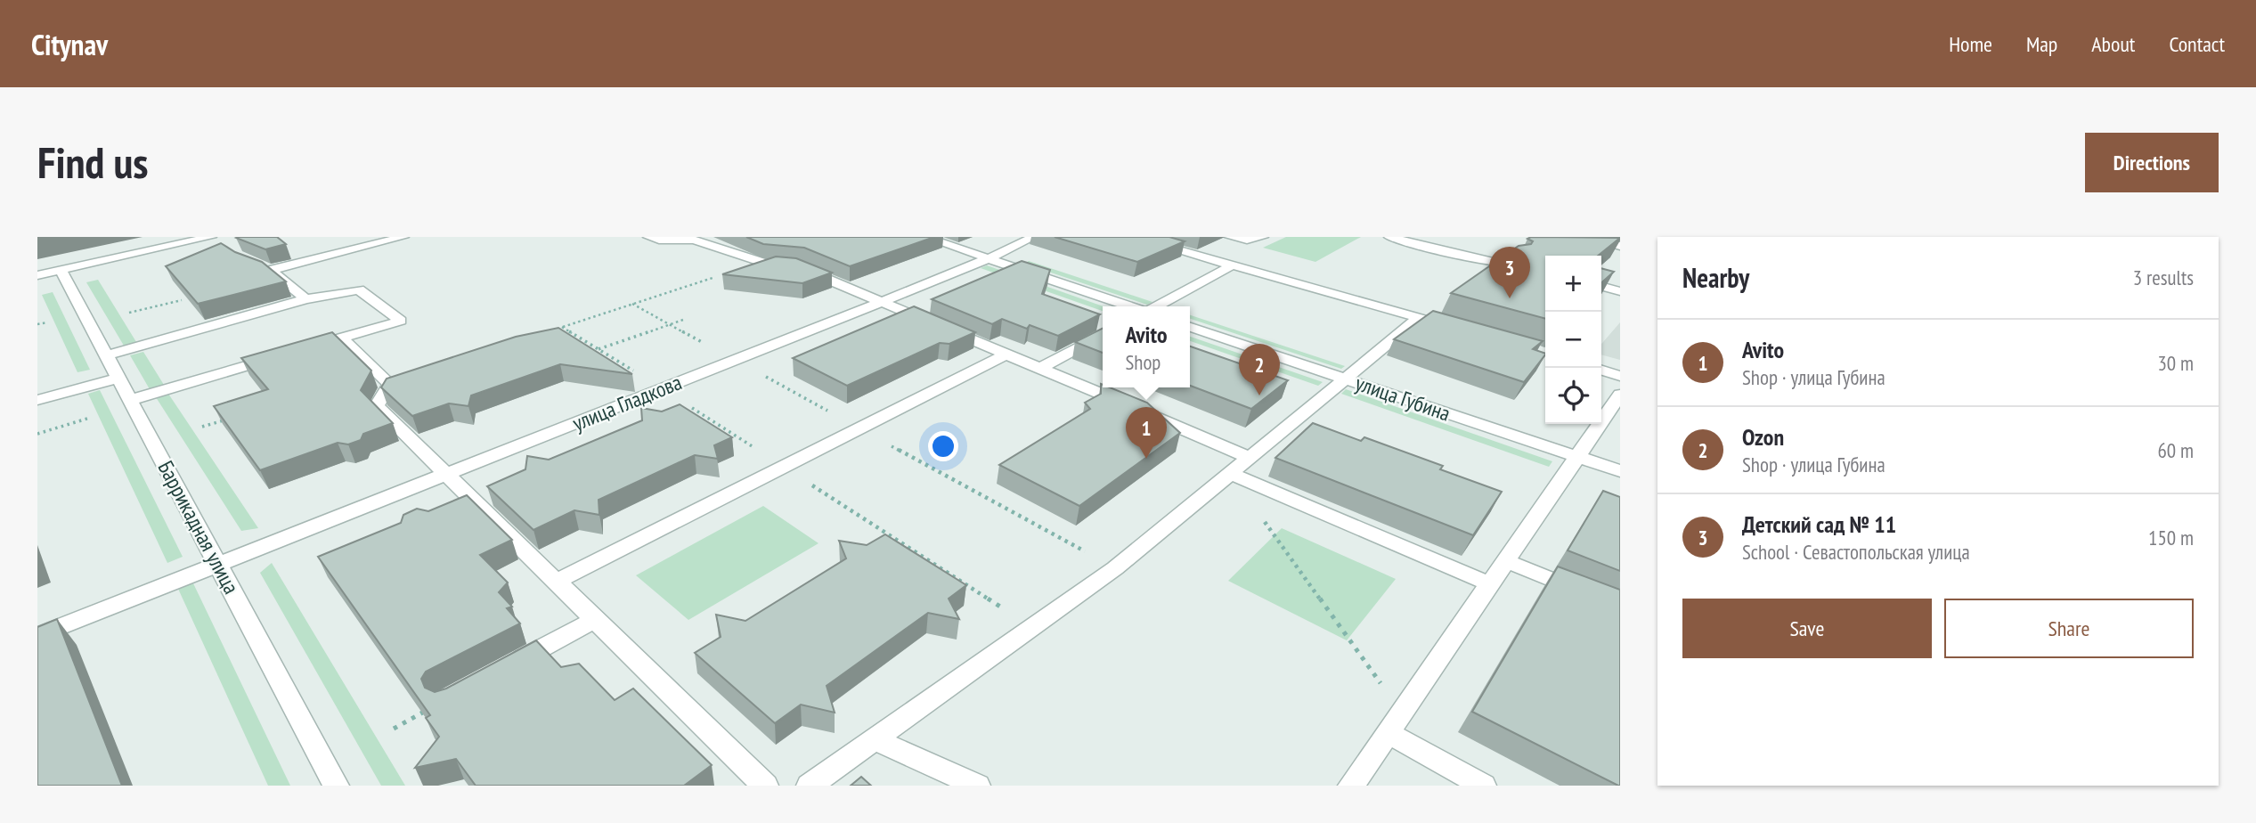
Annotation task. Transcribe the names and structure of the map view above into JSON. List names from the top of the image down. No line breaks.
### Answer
{"streets":{"street":["улица Губина","улица Гладкова","Баррикадная улица"]},"crossings":[["улица Гладкова","Баррикадная улица"]],"page":{"header":"Citynav","nav":["Home","Map","About","Contact"],"buttons":["Directions",["Save","Share"]],"title":"Find us","heading":["Nearby","3 results"],"pins":["3","2","1"],"map_buttons":["+","−"],"popup":["Avito","Shop"],"list":[{"mark":"1","name":"Avito","note":"Shop · улица Губина","value":"30 m"},{"mark":"2","name":"Ozon","note":"Shop · улица Губина","value":"60 m"},{"mark":"3","name":"Детский сад № 11","note":"School · Севастопольская улица","value":"150 m"}]}}
